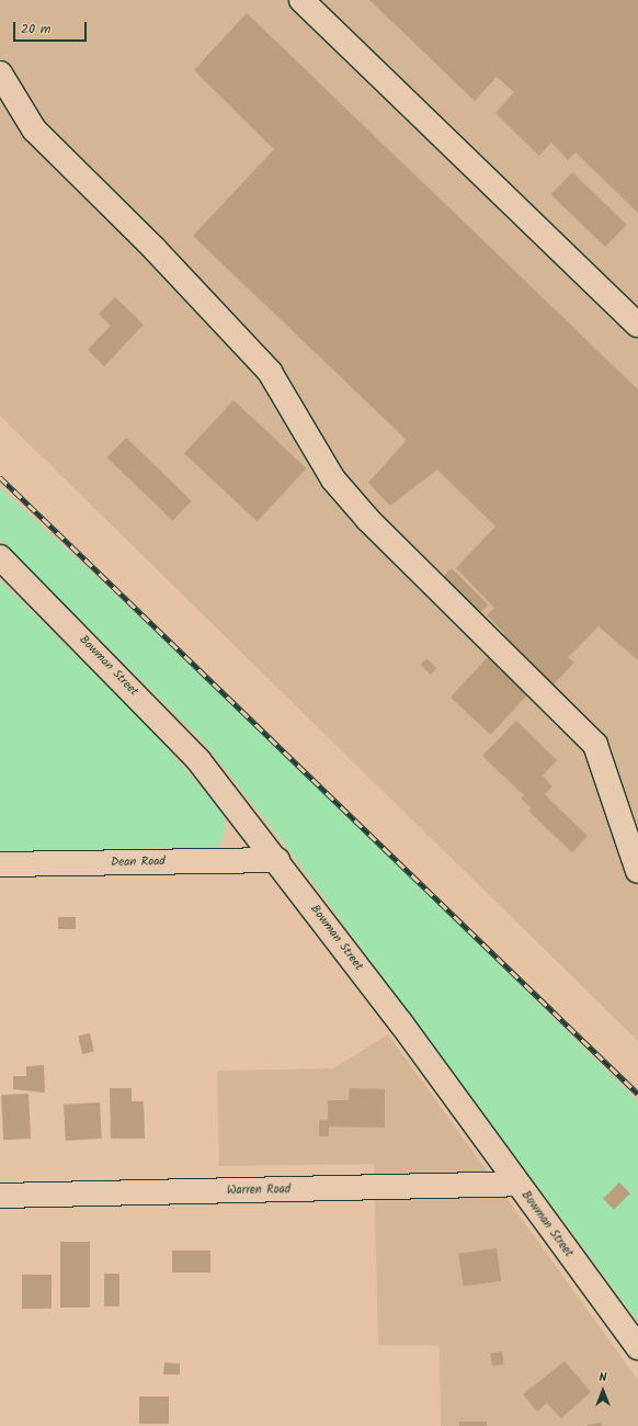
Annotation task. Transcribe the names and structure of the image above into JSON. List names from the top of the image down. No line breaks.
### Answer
{"streets":{"street":["Bowman Street","Dean Road","Warren Road"]},"crossings":[["Bowman Street","Dean Road"],["Bowman Street","Warren Road"]],"scale_bar":"20 m","north":"top"}
